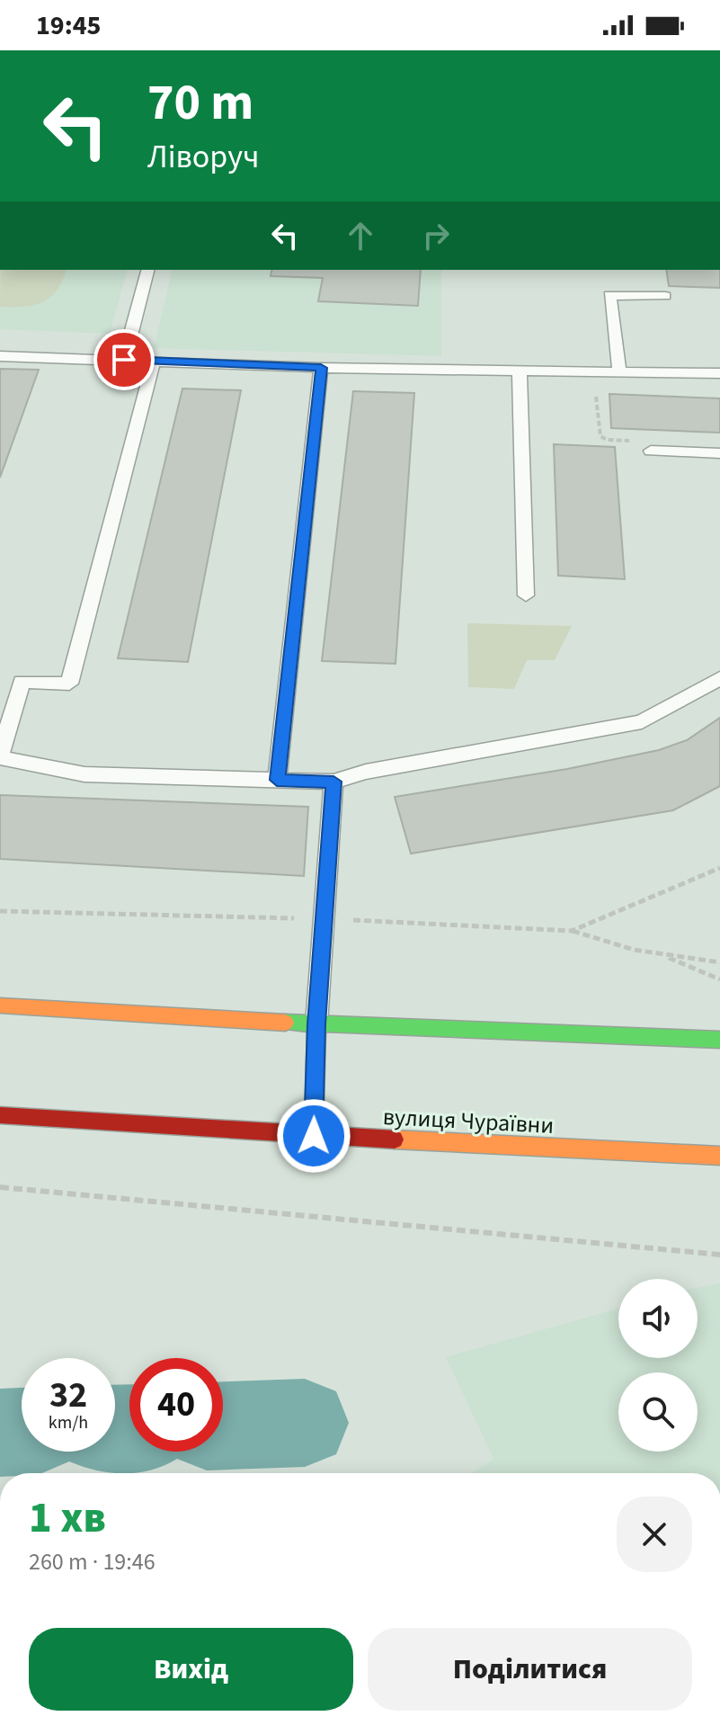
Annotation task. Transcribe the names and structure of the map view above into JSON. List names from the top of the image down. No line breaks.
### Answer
{"streets":{"street":["вулиця Чураївни"]},"page":{"status":"19:45","turn":["70 m","Ліворуч"],"speed":"32 km/h","limit":"40","heading":["1 хв","260 m · 19:46"],"buttons":["Вихід","Поділитися"]}}
